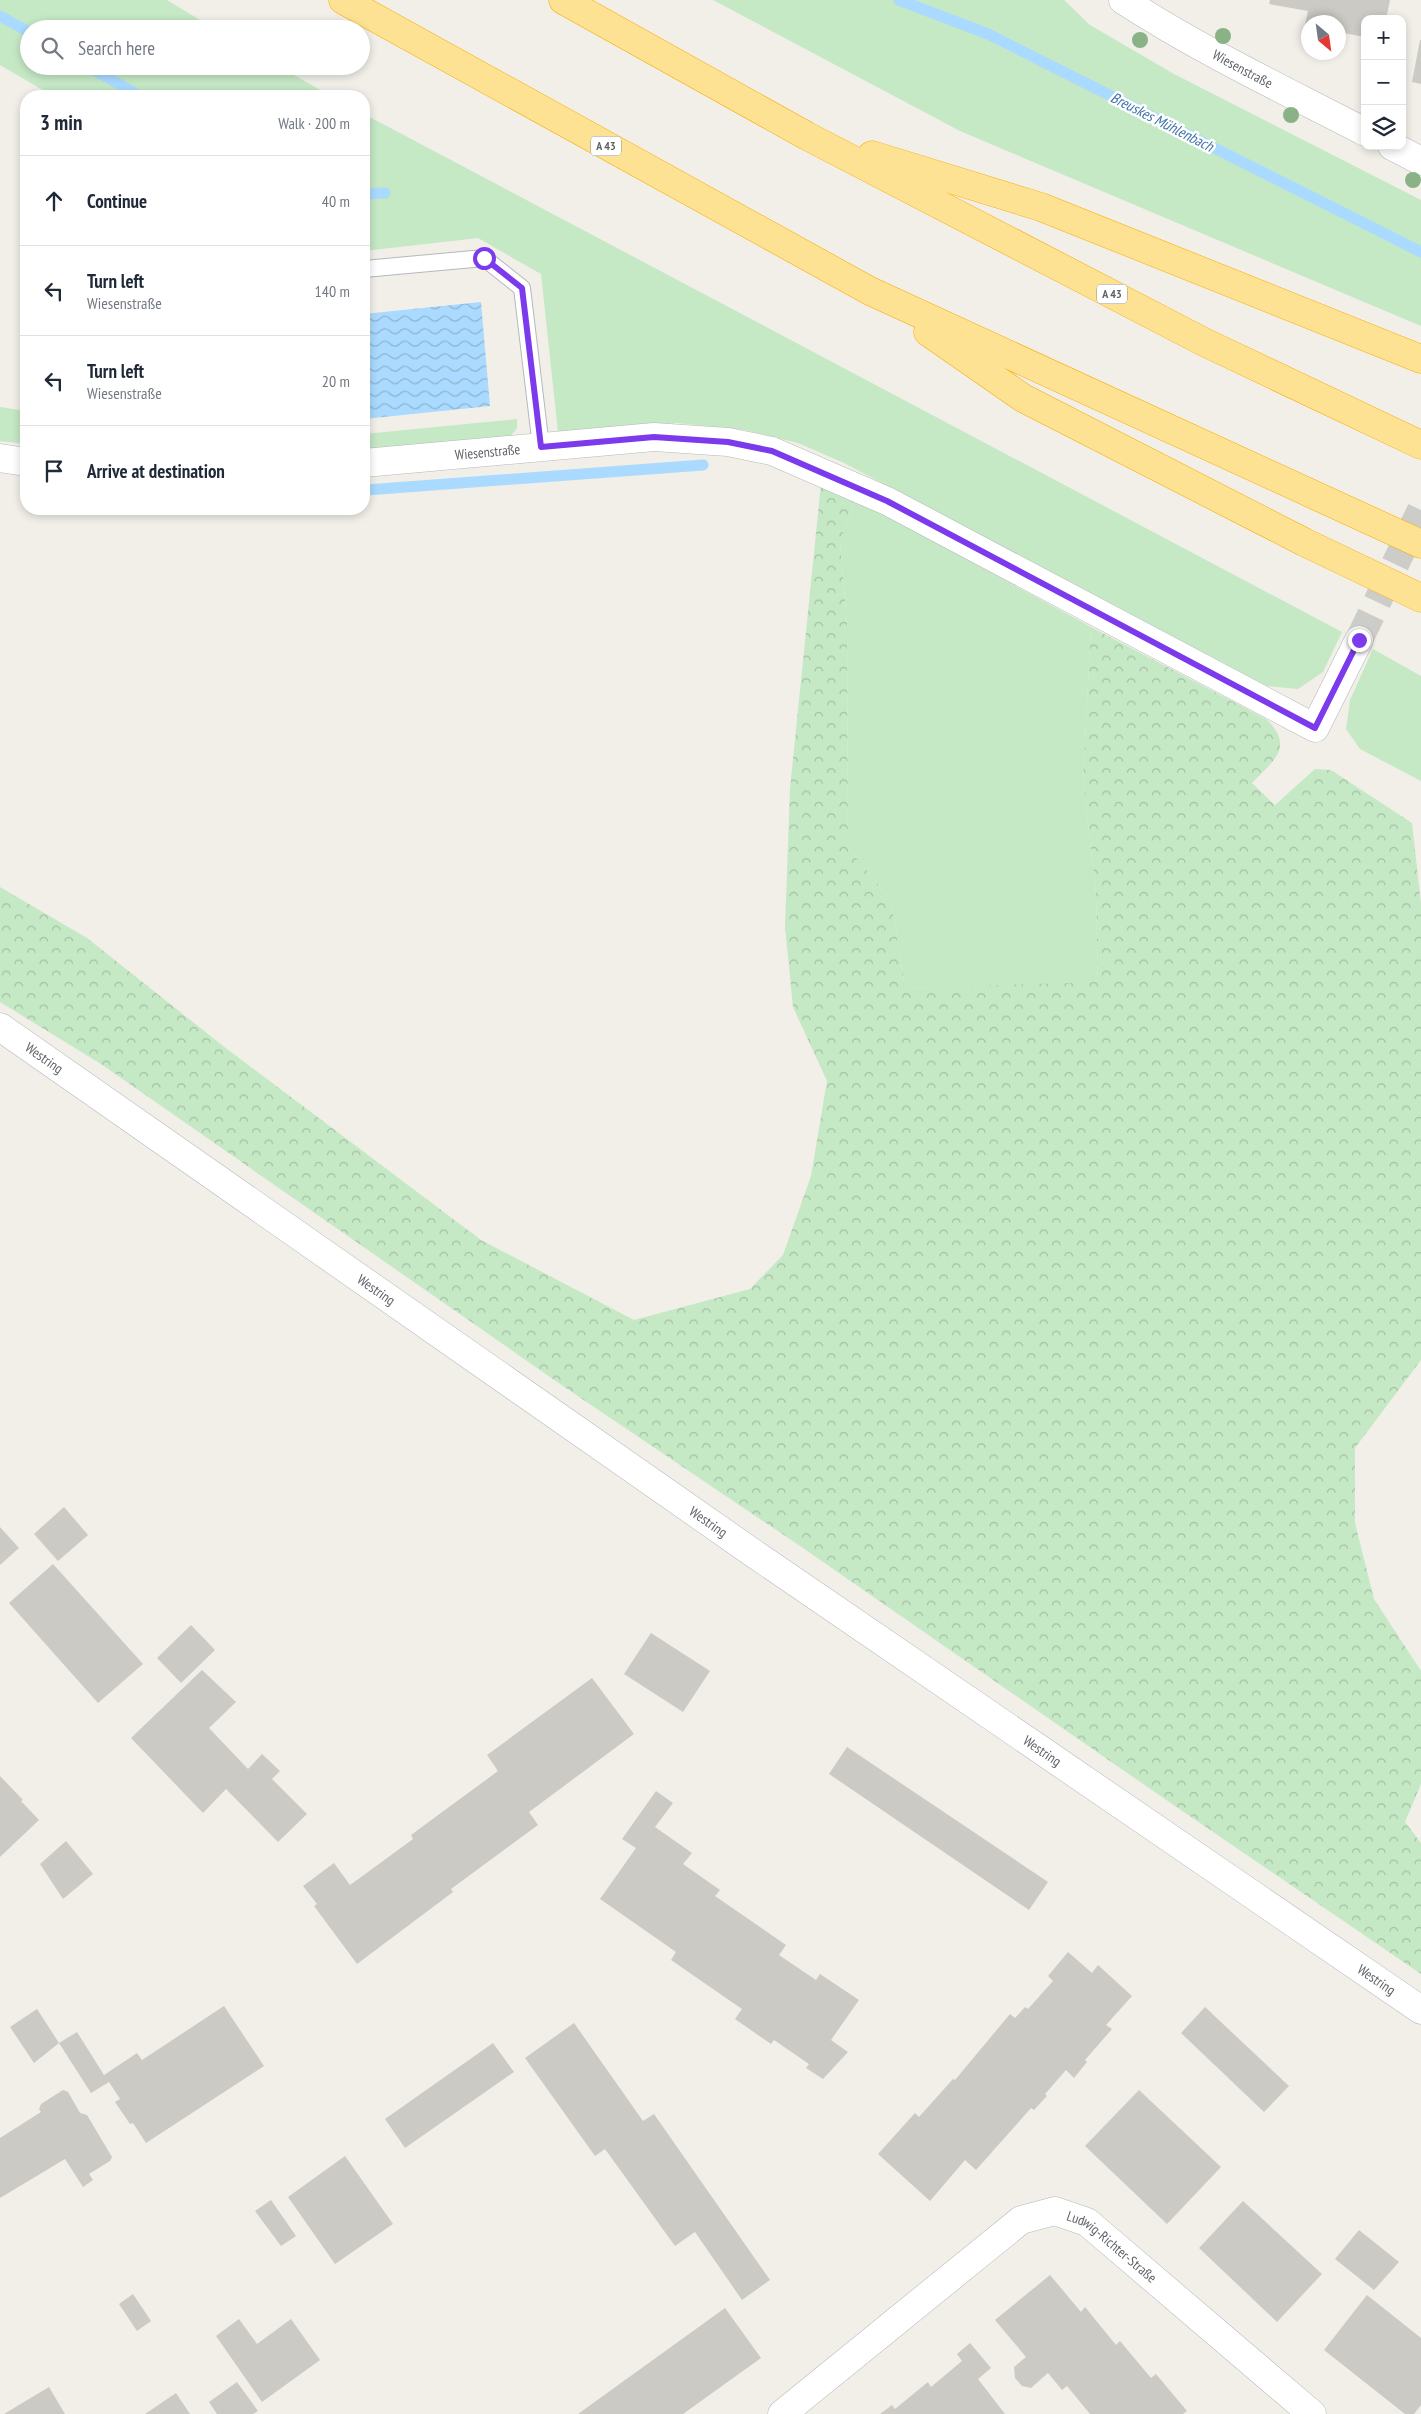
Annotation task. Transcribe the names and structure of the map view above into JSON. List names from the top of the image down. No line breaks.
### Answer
{"streets":{"highway":["A 43"],"street":["Wiesenstraße","Westring","Ludwig-Richter-Straße"]},"water":["Breuskes Mühlenbach"],"north":"bottom right","page":{"map_buttons":["+","−"],"search":"Search here","heading":["3 min","Walk · 200 m"],"list":[["Continue","40 m"],["Turn left","Wiesenstraße","140 m"],["Turn left","Wiesenstraße","20 m"],"Arrive at destination"]}}
